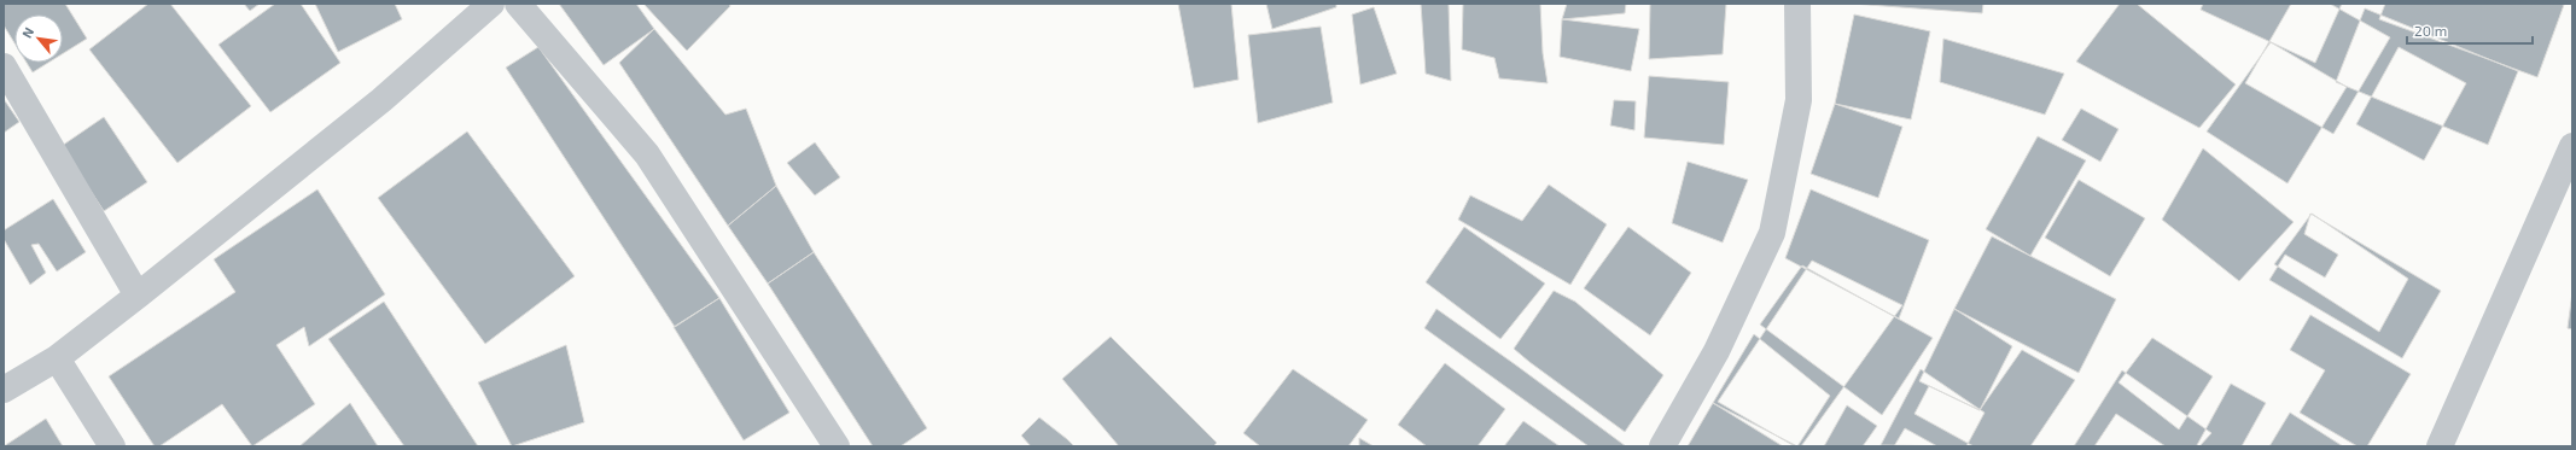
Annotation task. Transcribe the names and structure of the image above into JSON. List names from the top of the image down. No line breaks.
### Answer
{"scale_bar":"20 m","north":"top left"}
